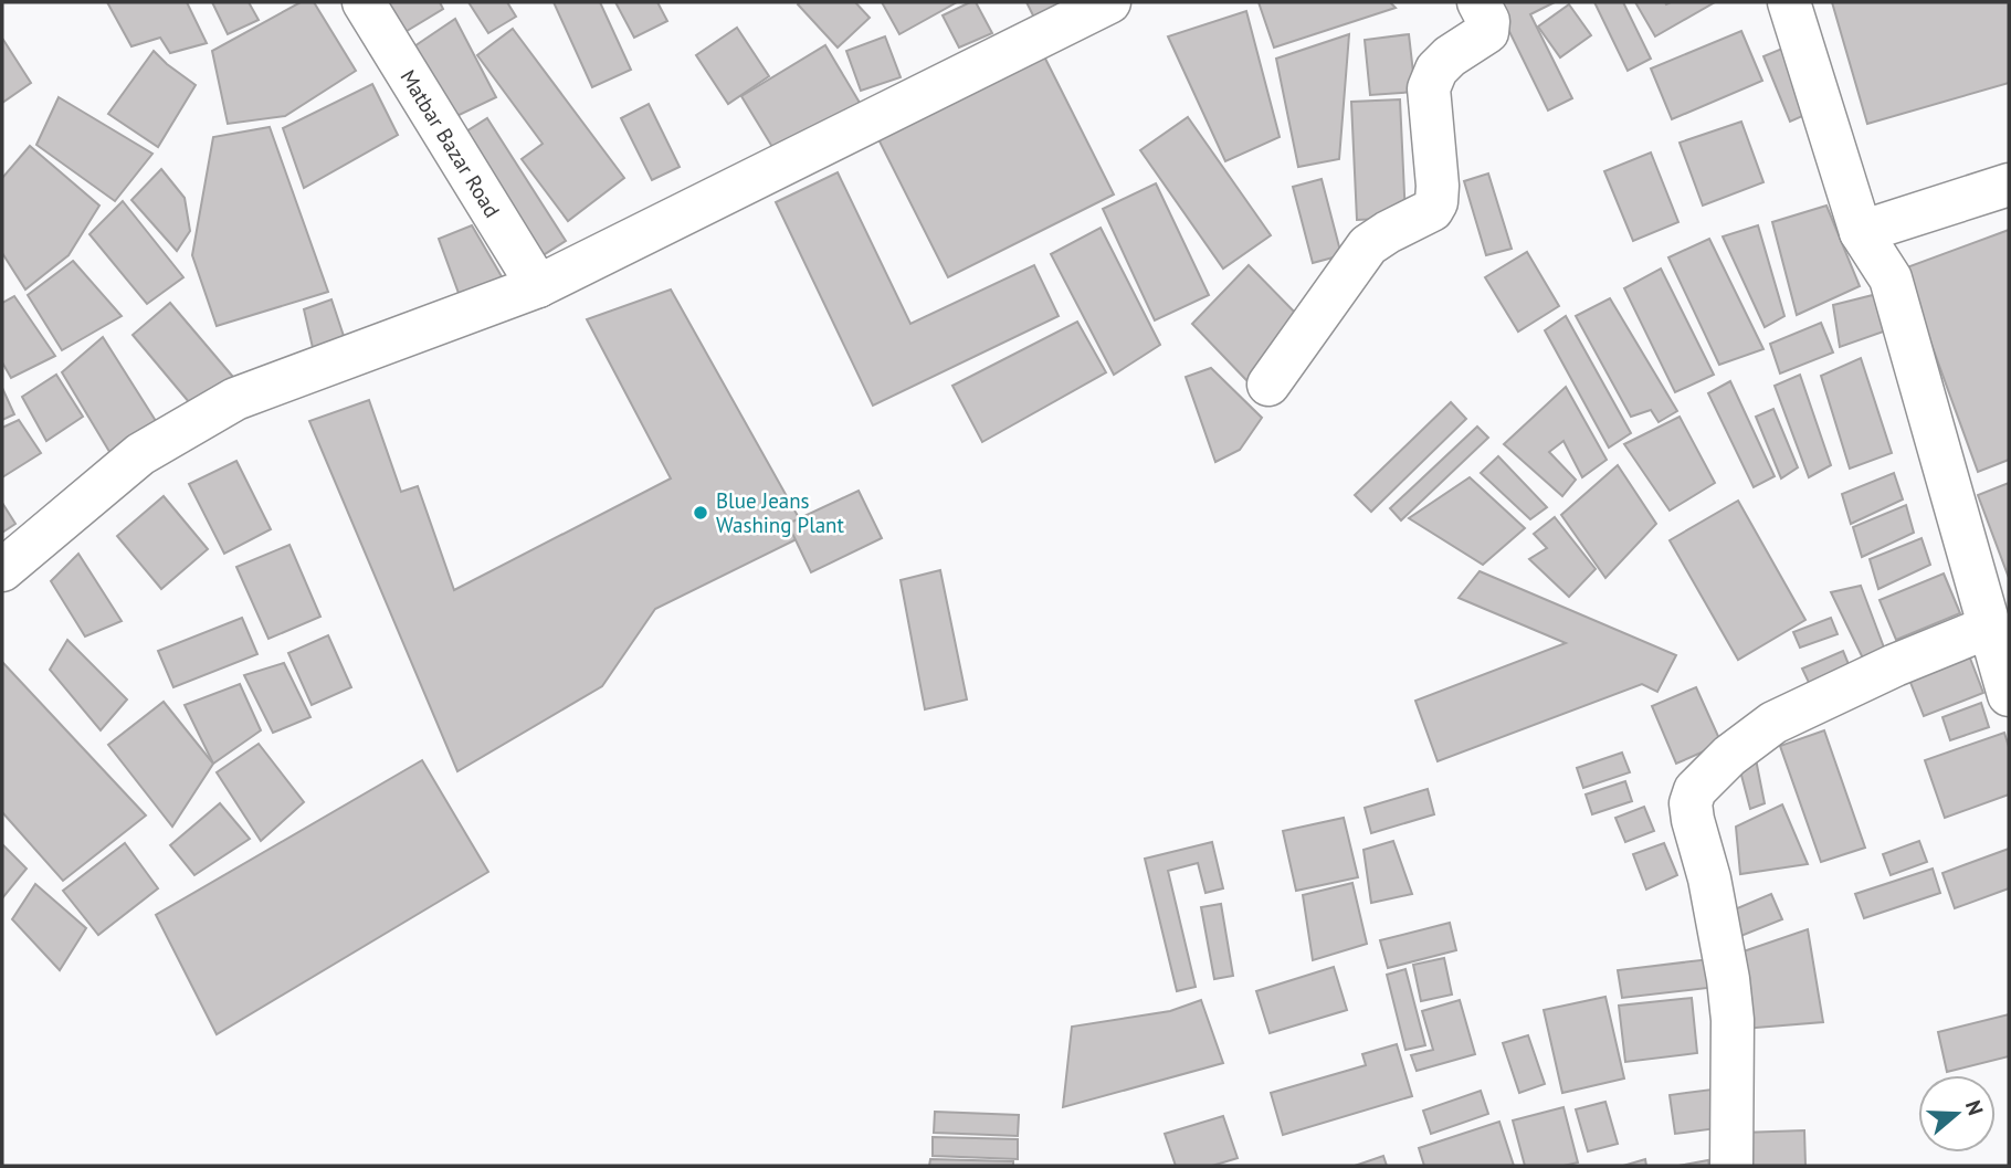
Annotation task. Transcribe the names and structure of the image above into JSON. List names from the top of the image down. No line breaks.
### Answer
{"streets":{"street":["Matbar Bazar Road"]},"places":["Blue Jeans Washing Plant"],"north":"right"}
